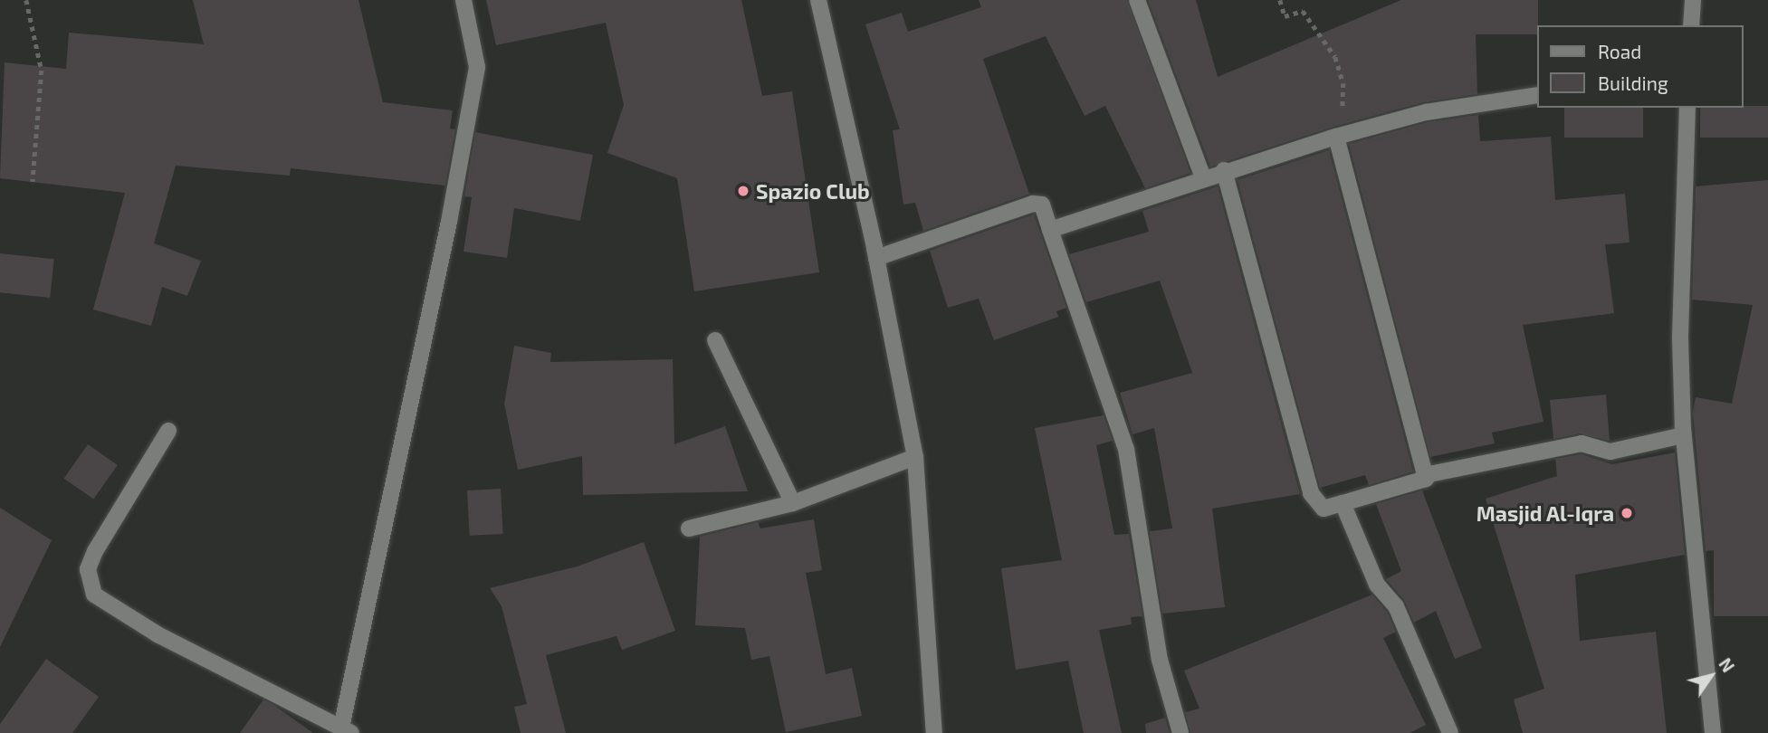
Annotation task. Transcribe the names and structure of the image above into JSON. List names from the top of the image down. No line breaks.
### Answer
{"places":["Spazio Club","Masjid Al-Iqra"],"legend":["Road","Building"],"north":"top right"}
